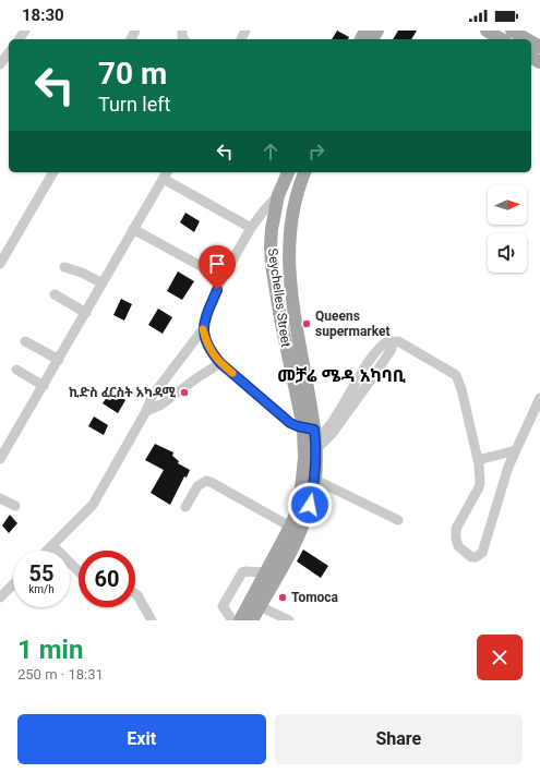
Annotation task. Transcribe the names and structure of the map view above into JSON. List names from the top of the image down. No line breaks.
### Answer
{"streets":{"main road":["Seychelles Street"]},"districts":["መቻሬ ሜዳ አካባቢ"],"places":["Queens supermarket","ኪድስ ፈርስት አካዳሚ","Tomoca"],"north":"right","page":{"status":"18:30","turn":["70 m","Turn left"],"speed":"55 km/h","limit":"60","heading":["1 min","250 m · 18:31"],"buttons":["Exit","Share"]}}
